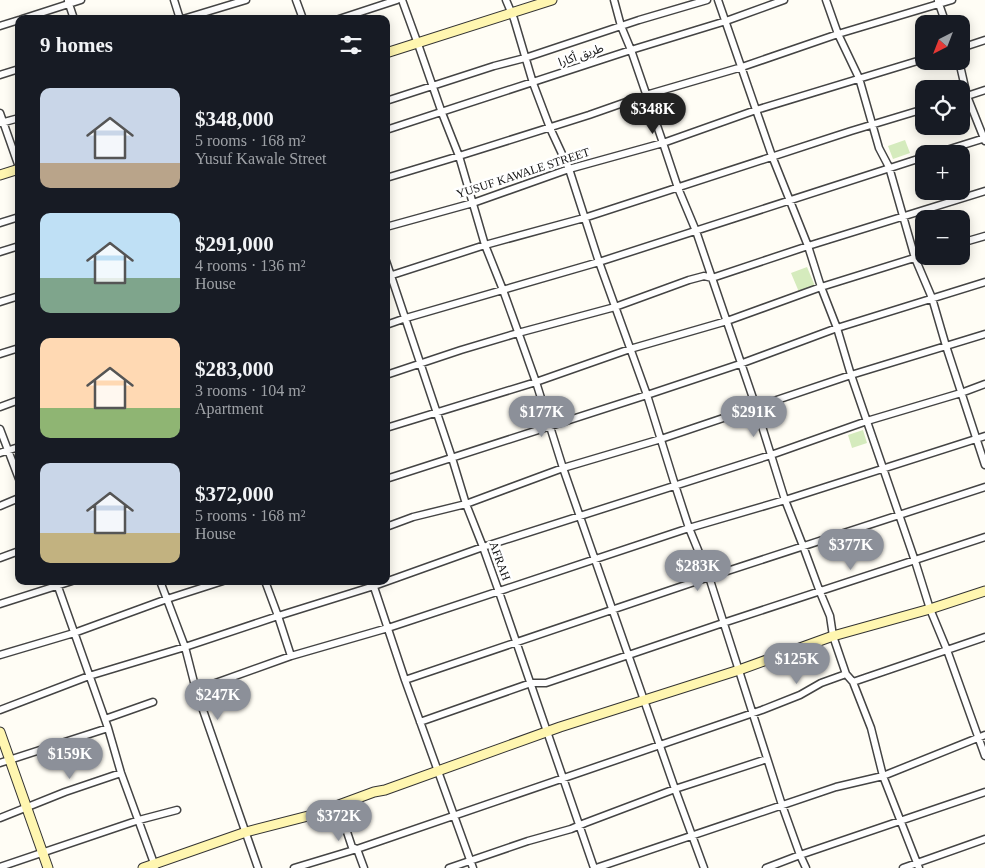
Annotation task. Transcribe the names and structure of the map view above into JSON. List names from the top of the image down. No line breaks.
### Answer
{"streets":{"street":["طريق أكارا","YUSUF KAWALE STREET","AFRAH"]},"north":"bottom left","page":{"map_buttons":["+","−"],"heading":"9 homes","list":[{"name":"$348,000","note":"5 rooms · 168 m² · Yusuf Kawale Street"},{"name":"$291,000","note":"4 rooms · 136 m² · House"},{"name":"$283,000","note":"3 rooms · 104 m² · Apartment"},{"name":"$372,000","note":"5 rooms · 168 m² · House"}],"price":["$348K","$177K","$291K","$377K","$283K","$125K","$247K","$159K","$372K"]}}
